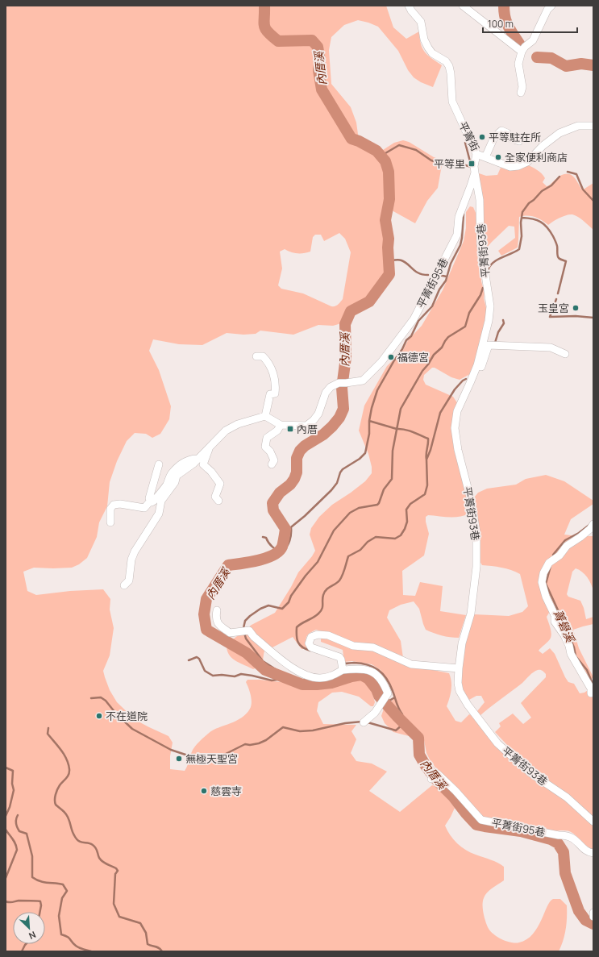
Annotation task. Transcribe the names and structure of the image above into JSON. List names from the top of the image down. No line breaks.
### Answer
{"streets":{"street":["平菁街","平菁街93巷","平菁街95巷"]},"crossings":[["平菁街","平菁街95巷"],["平菁街93巷","平菁街95巷"]],"water":["內厝溪","菁礐溪"],"places":{"other":["平等駐在所","全家便利商店","玉皇宮","福德宮","不在道院","無極天聖宮","慈雲寺"],"transit":["平等里","內厝"]},"scale_bar":"100 m","north":"bottom right"}
